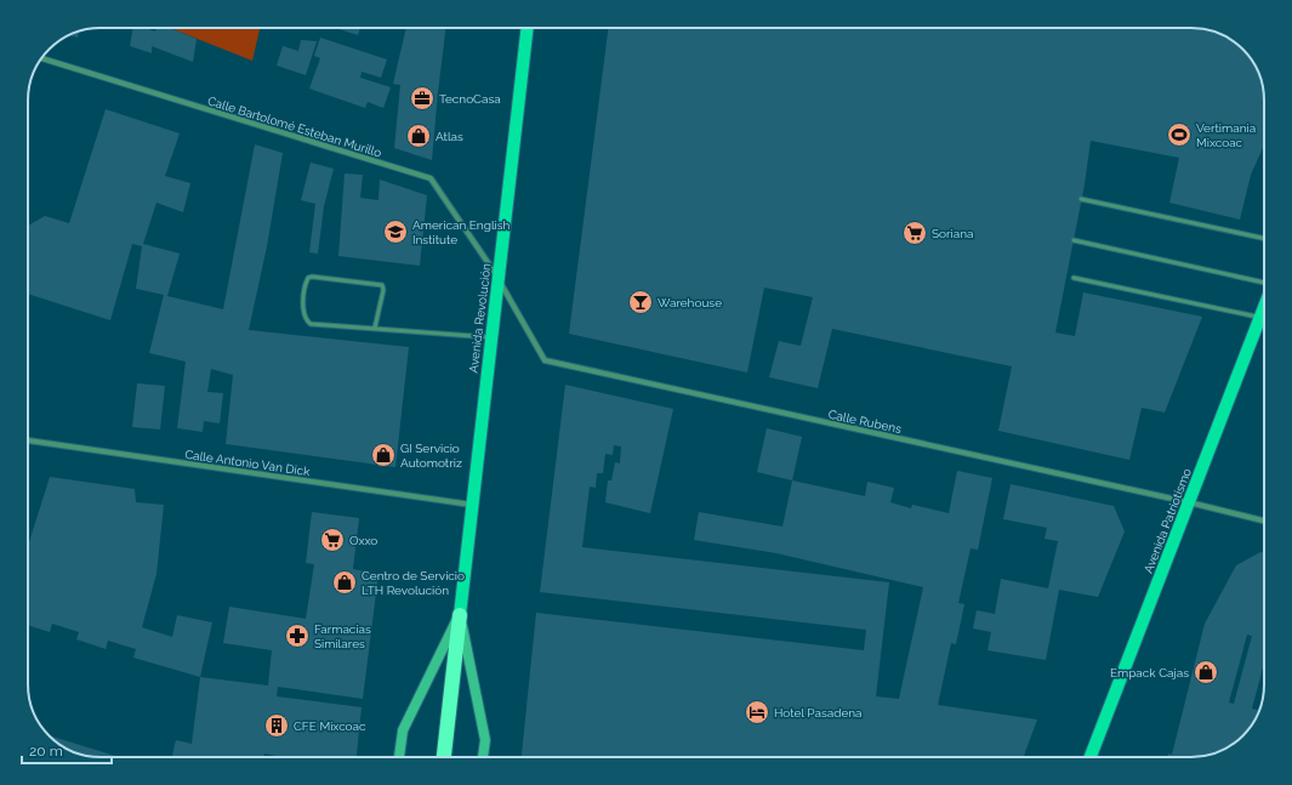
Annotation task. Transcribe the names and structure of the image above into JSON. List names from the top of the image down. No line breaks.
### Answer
{"streets":{"main road":["Avenida Revolución","Avenida Patriotismo"],"street":["Calle Bartolomé Esteban Murillo","Calle Rubens","Calle Antonio Van Dick"]},"crossings":[["Calle Bartolomé Esteban Murillo","Avenida Revolución"],["Calle Bartolomé Esteban Murillo","Calle Rubens"],["Avenida Revolución","Calle Rubens"],["Avenida Revolución","Calle Antonio Van Dick"],["Calle Rubens","Avenida Patriotismo"]],"places":{"office":["TecnoCasa"],"sports":["Vertimania Mixcoac"],"shop":["Atlas","GI Servicio Automotriz","Centro de Servicio LTH Revolución","Empack Cajas"],"school or university":["American English Institute"],"supermarket":["Soriana","Oxxo"],"bar":["Warehouse"],"pharmacy":["Farmacias Similares"],"hotel":["Hotel Pasadena"],"building":["CFE Mixcoac"]},"scale_bar":"20 m"}
